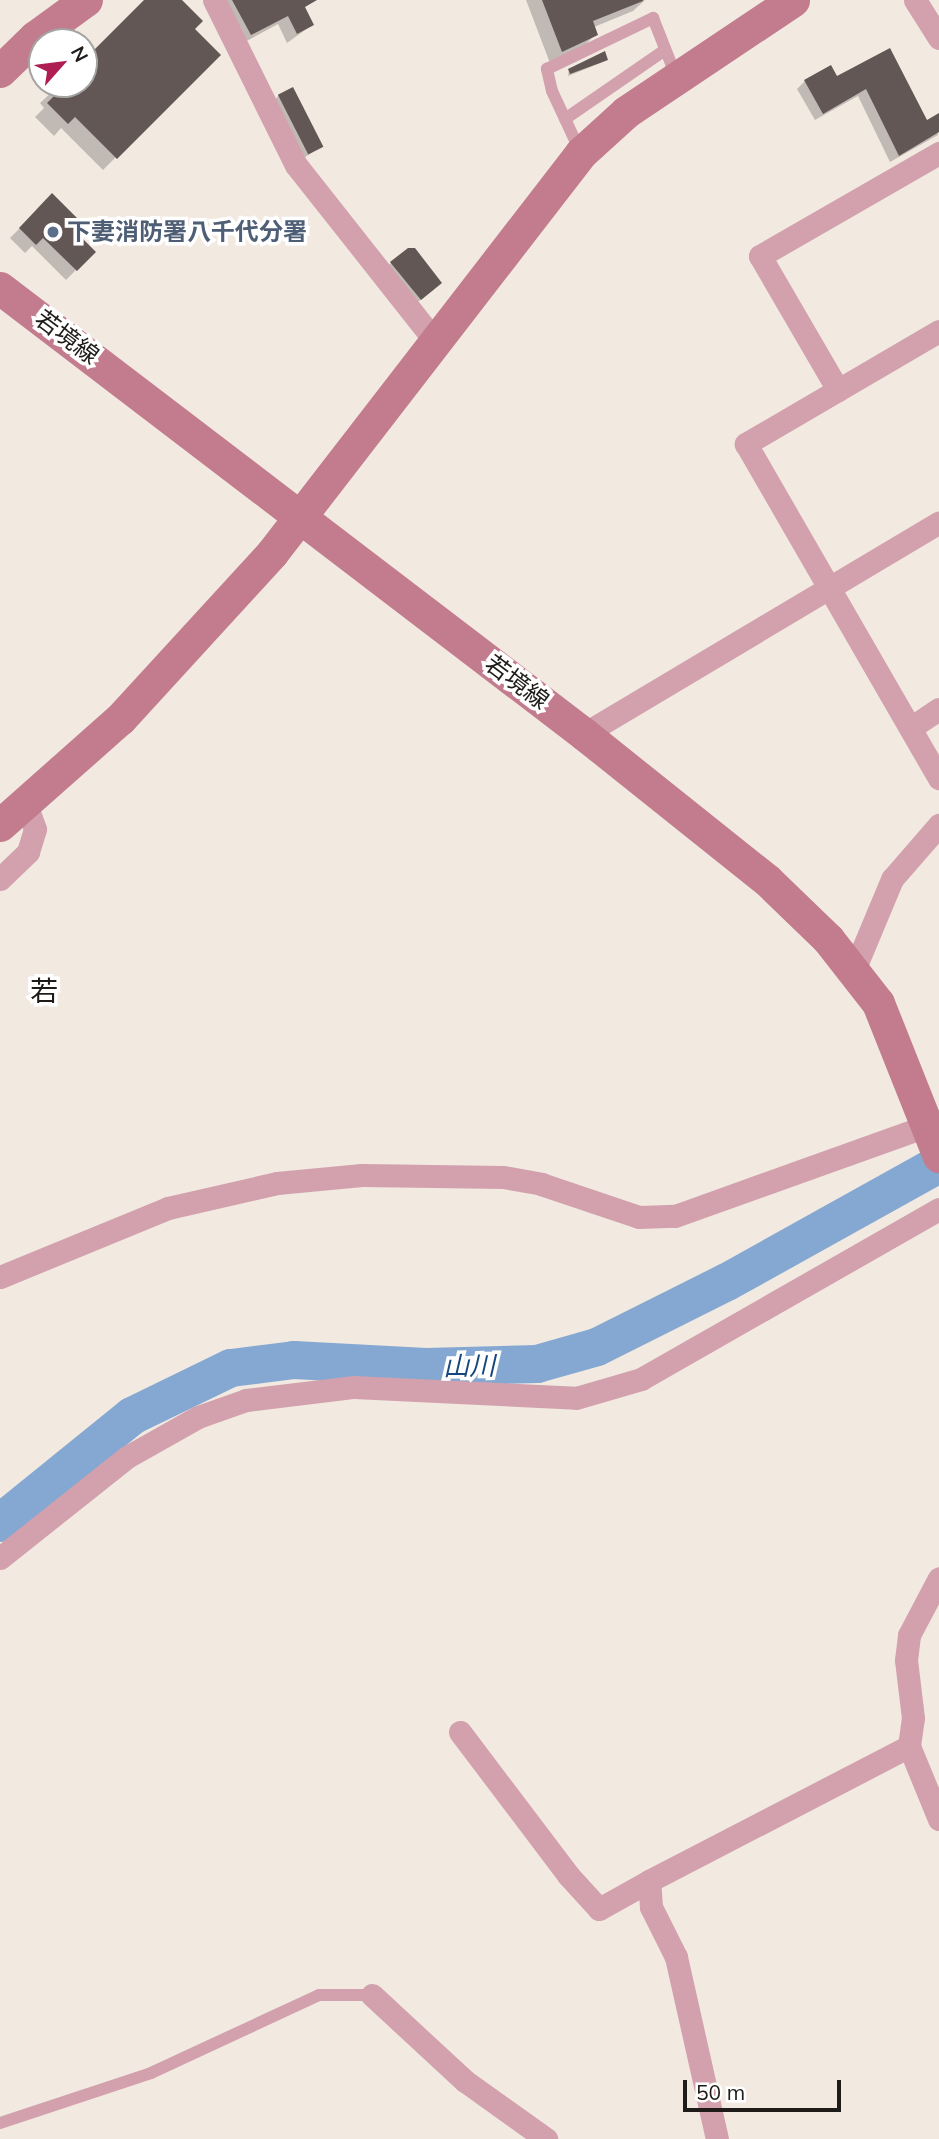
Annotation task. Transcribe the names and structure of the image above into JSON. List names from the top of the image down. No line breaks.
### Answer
{"streets":{"street":["若境線"]},"districts":["若"],"water":["山川"],"places":["下妻消防署八千代分署"],"scale_bar":"50 m","north":"top right"}
